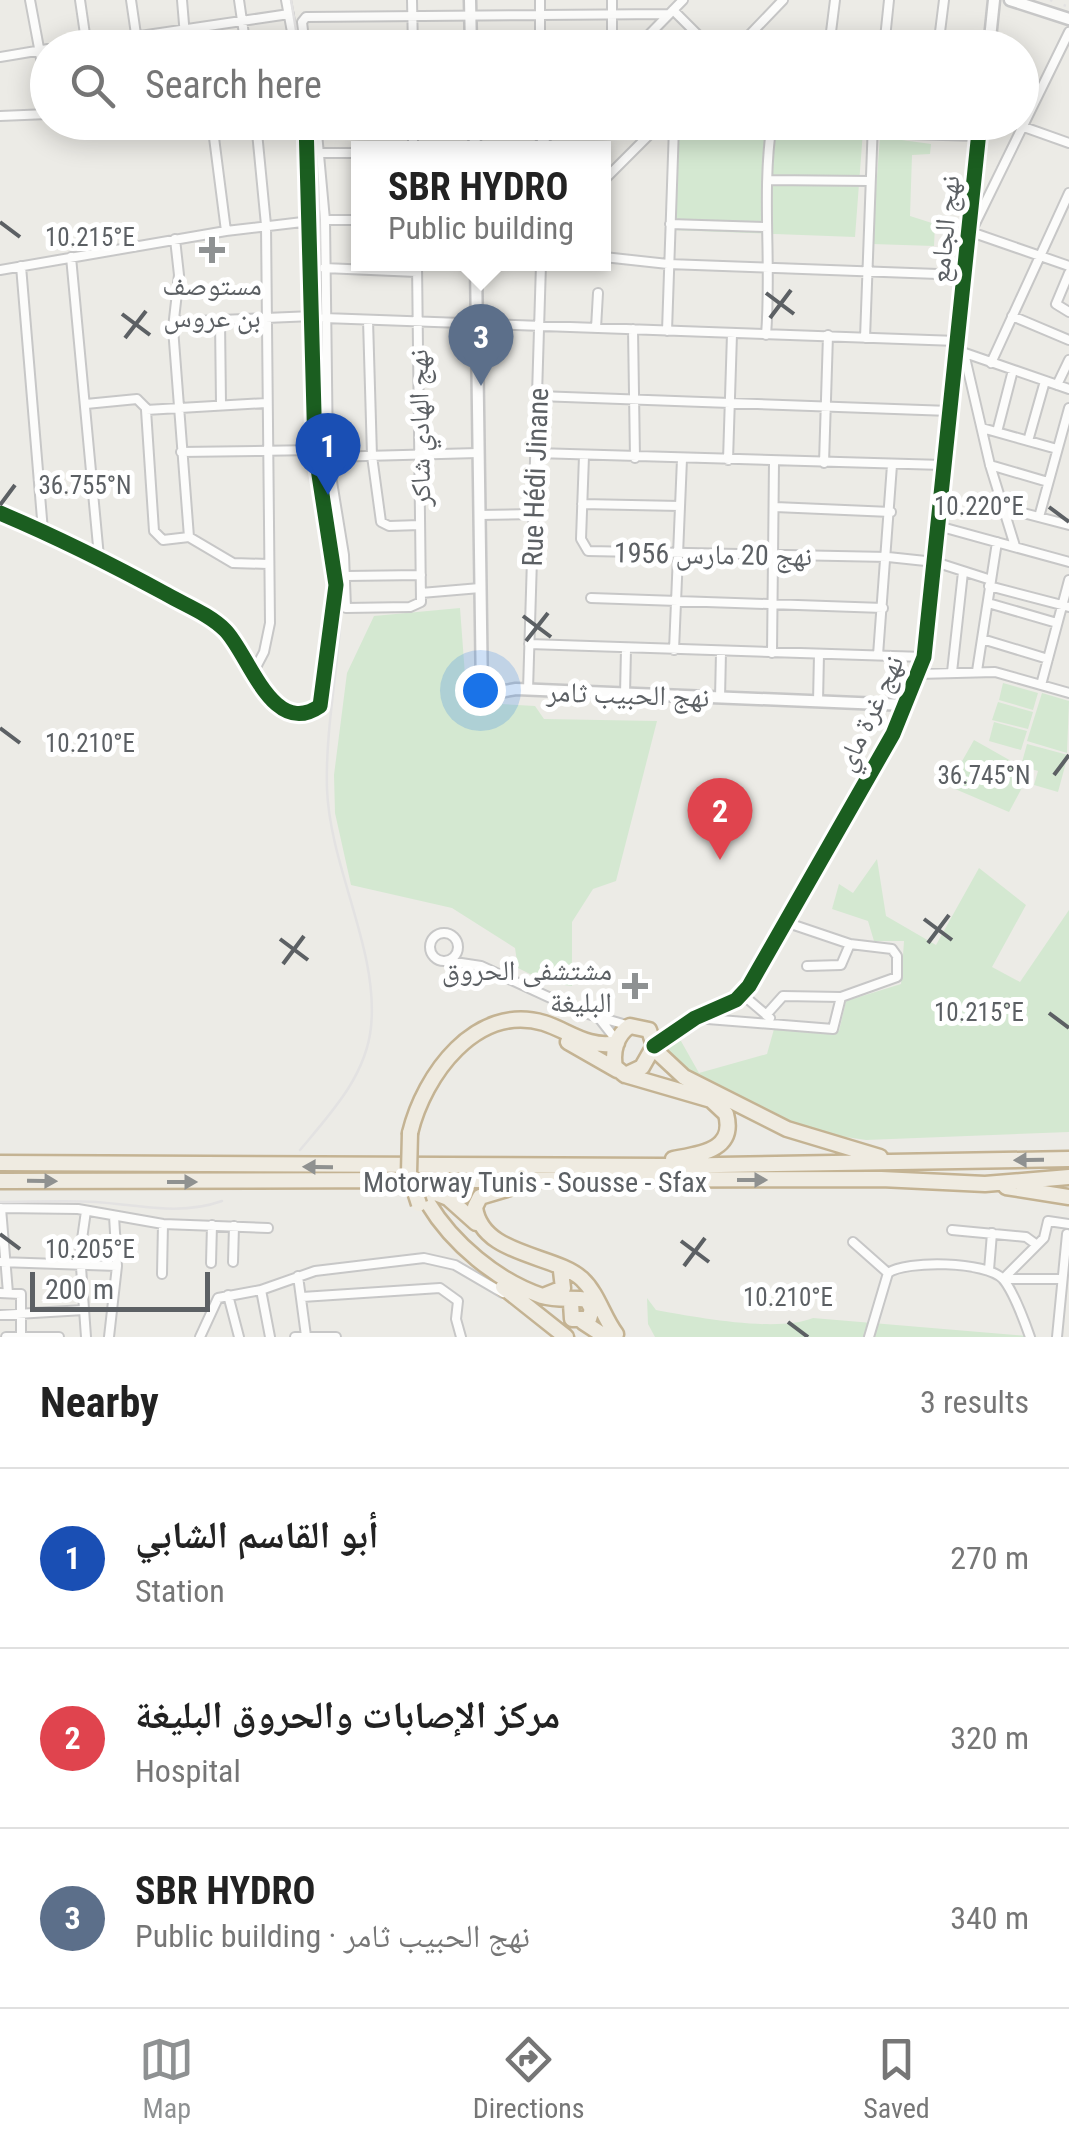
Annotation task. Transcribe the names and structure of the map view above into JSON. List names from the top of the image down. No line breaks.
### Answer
{"streets":{"highway":["Motorway Tunis - Sousse - Sfax"],"street":["نهج الجامع","نهج الهادي شاكر","Rue Hédi Jinane","نهج 20 مارس 1956","نهج الحبيب ثامر","نهج غرة ماي"]},"crossings":[["نهج الجامع","نهج غرة ماي"],["Rue Hédi Jinane","نهج الحبيب ثامر"],["نهج 20 مارس 1956","نهج غرة ماي"],["نهج الحبيب ثامر","نهج غرة ماي"]],"places":{"health":["مستوصف بن عروس","مشتشفى الحروق البليغة"]},"scale_bar":"200 m","page":{"search":"Search here","popup":["SBR HYDRO","Public building"],"pins":["3","1","2"],"scale":"200 m","heading":["Nearby","3 results"],"list":[{"mark":"1","name":"أبو القاسم الشابي","note":"Station","value":"270 m"},{"mark":"2","name":"مركز الإصابات والحروق البليغة","note":"Hospital","value":"320 m"},{"mark":"3","name":"SBR HYDRO","note":"Public building · نهج الحبيب ثامر","value":"340 m"}],"nav":["Map","Directions","Saved"]},"coordinates":["10.215°E","36.755°N","10.220°E","10.210°E","36.745°N","10.205°E"]}
